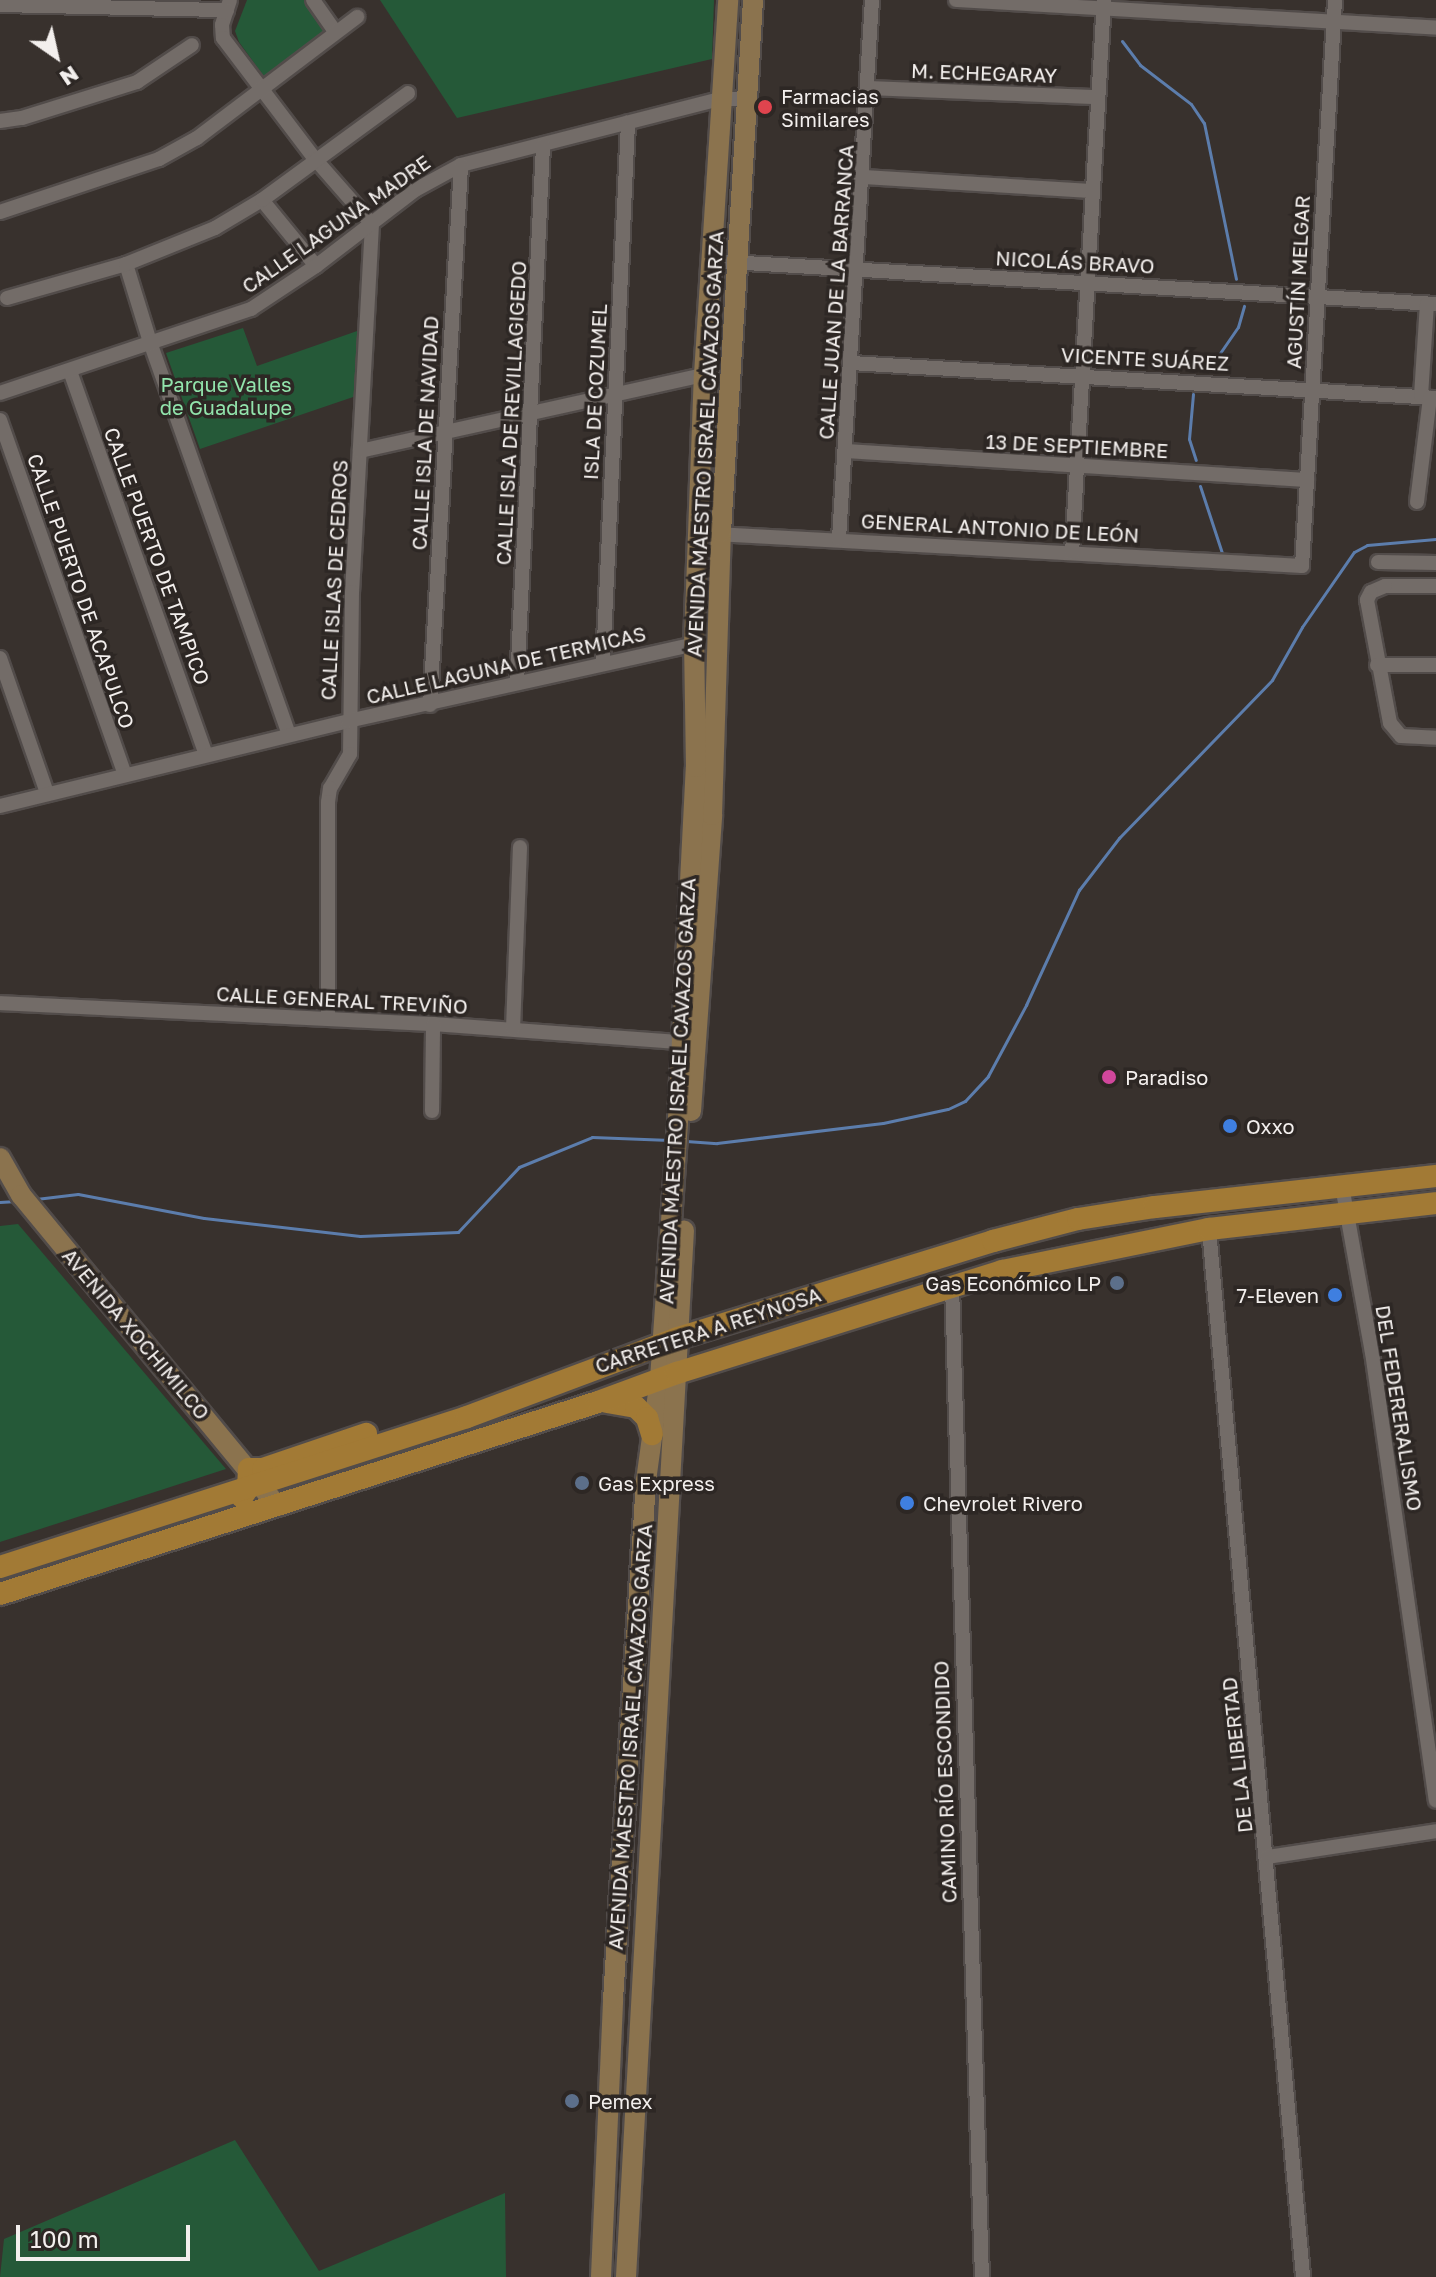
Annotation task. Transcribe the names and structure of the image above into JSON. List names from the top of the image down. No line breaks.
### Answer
{"streets":{"main road":["AVENIDA MAESTRO ISRAEL CAVAZOS GARZA","CARRETERA A REYNOSA","AVENIDA XOCHIMILCO"],"street":["M. ECHEGARAY","CALLE LAGUNA MADRE","NICOLÁS BRAVO","AGUSTÍN MELGAR","CALLE JUAN DE LA BARRANCA","VICENTE SUÁREZ","ISLA DE COZUMEL","CALLE ISLA DE REVILLAGIGEDO","CALLE ISLA DE NAVIDAD","13 DE SEPTIEMBRE","GENERAL ANTONIO DE LEÓN","CALLE PUERTO DE TAMPICO","CALLE ISLAS DE CEDROS","CALLE PUERTO DE ACAPULCO","CALLE LAGUNA DE TERMICAS","CALLE GENERAL TREVIÑO","DEL FEDERERALISMO","DE LA LIBERTAD","CAMINO RÍO ESCONDIDO"]},"crossings":[["M. ECHEGARAY","CALLE JUAN DE LA BARRANCA"],["CALLE LAGUNA MADRE","ISLA DE COZUMEL"],["CALLE LAGUNA MADRE","CALLE ISLA DE REVILLAGIGEDO"],["CALLE LAGUNA MADRE","CALLE ISLA DE NAVIDAD"],["CALLE LAGUNA MADRE","AVENIDA MAESTRO ISRAEL CAVAZOS GARZA"],["CALLE LAGUNA MADRE","CALLE PUERTO DE TAMPICO"],["CALLE LAGUNA MADRE","CALLE ISLAS DE CEDROS"],["NICOLÁS BRAVO","AGUSTÍN MELGAR"],["NICOLÁS BRAVO","CALLE JUAN DE LA BARRANCA"],["NICOLÁS BRAVO","AVENIDA MAESTRO ISRAEL CAVAZOS GARZA"],["AGUSTÍN MELGAR","VICENTE SUÁREZ"],["AGUSTÍN MELGAR","13 DE SEPTIEMBRE"],["AGUSTÍN MELGAR","GENERAL ANTONIO DE LEÓN"],["CALLE JUAN DE LA BARRANCA","VICENTE SUÁREZ"],["CALLE JUAN DE LA BARRANCA","13 DE SEPTIEMBRE"],["CALLE JUAN DE LA BARRANCA","GENERAL ANTONIO DE LEÓN"],["ISLA DE COZUMEL","CALLE LAGUNA DE TERMICAS"],["CALLE ISLA DE REVILLAGIGEDO","CALLE LAGUNA DE TERMICAS"],["CALLE ISLA DE NAVIDAD","CALLE LAGUNA DE TERMICAS"],["AVENIDA MAESTRO ISRAEL CAVAZOS GARZA","GENERAL ANTONIO DE LEÓN"],["AVENIDA MAESTRO ISRAEL CAVAZOS GARZA","CALLE LAGUNA DE TERMICAS"],["AVENIDA MAESTRO ISRAEL CAVAZOS GARZA","CALLE GENERAL TREVIÑO"],["AVENIDA MAESTRO ISRAEL CAVAZOS GARZA","CARRETERA A REYNOSA"],["CALLE PUERTO DE TAMPICO","CALLE LAGUNA DE TERMICAS"],["CALLE ISLAS DE CEDROS","CALLE LAGUNA DE TERMICAS"],["CALLE ISLAS DE CEDROS","CALLE GENERAL TREVIÑO"],["CALLE PUERTO DE ACAPULCO","CALLE LAGUNA DE TERMICAS"],["CARRETERA A REYNOSA","AVENIDA XOCHIMILCO"],["CARRETERA A REYNOSA","DEL FEDERERALISMO"],["CARRETERA A REYNOSA","DE LA LIBERTAD"],["CARRETERA A REYNOSA","CAMINO RÍO ESCONDIDO"]],"parks":["Parque Valles de Guadalupe"],"places":["Farmacias Similares","Paradiso","Oxxo","Gas Económico LP","7-Eleven","Gas Express","Chevrolet Rivero","Pemex"],"scale_bar":"100 m","north":"bottom right"}
